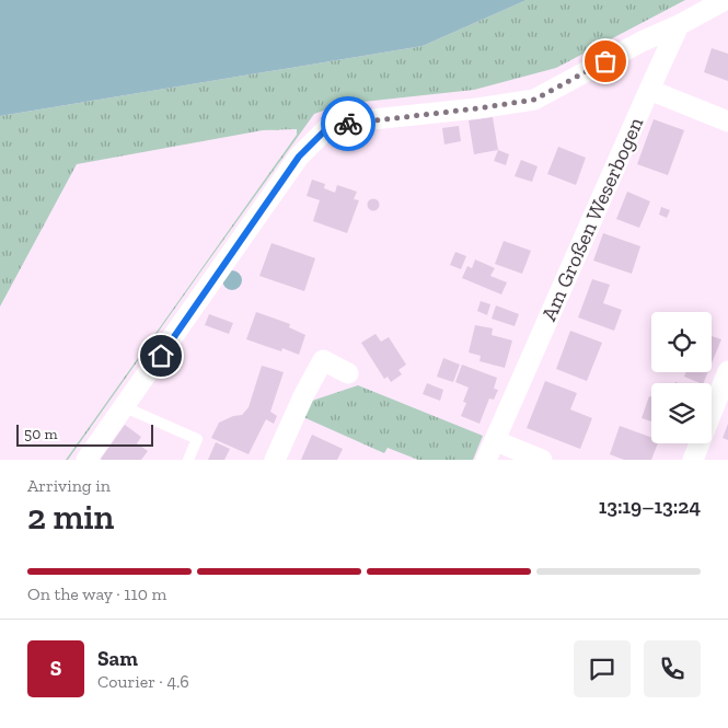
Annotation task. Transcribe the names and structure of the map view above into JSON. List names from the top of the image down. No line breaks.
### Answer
{"streets":{"street":["Am Großen Weserbogen"]},"scale_bar":"50 m","page":{"scale":"50 m","heading":["2 min","Arriving in","13:19–13:24"],"panel":["Sam","Courier · 4.6"],"bar":"On the way · 110 m","round":"S"}}
